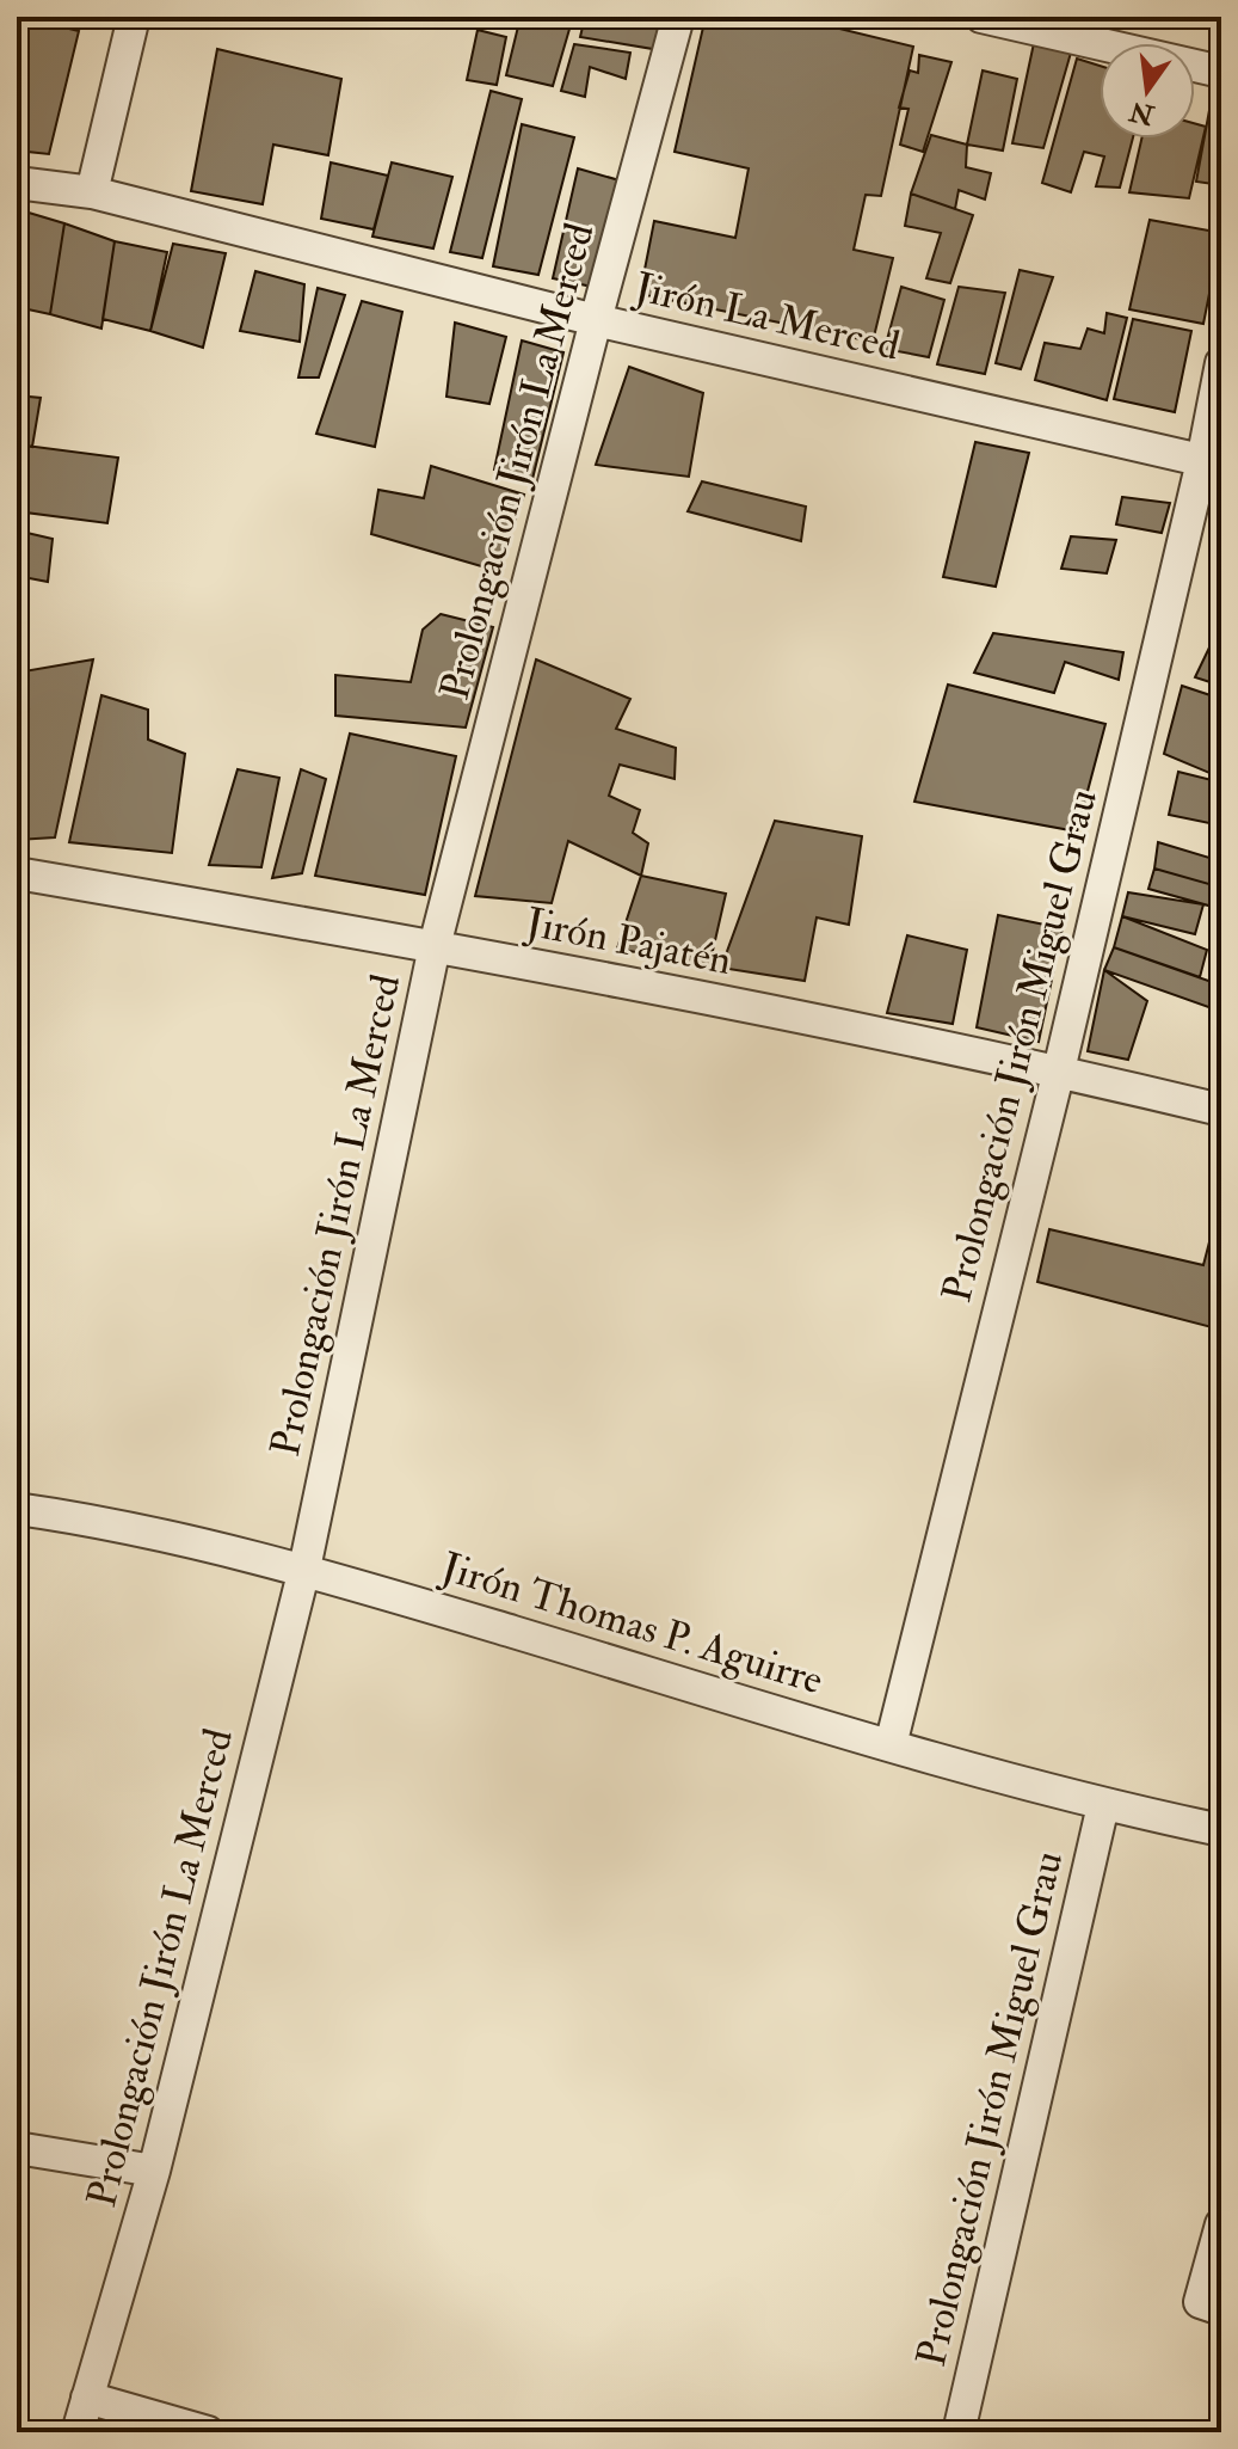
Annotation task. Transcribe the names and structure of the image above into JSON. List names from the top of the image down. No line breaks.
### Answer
{"streets":{"street":["Jirón La Merced","Prolongación Jirón La Merced","Jirón Pajatén","Prolongación Jirón Miguel Grau","Jirón Thomas P. Aguirre"]},"crossings":[["Jirón La Merced","Prolongación Jirón La Merced"],["Jirón La Merced","Prolongación Jirón Miguel Grau"],["Prolongación Jirón La Merced","Jirón Pajatén"],["Prolongación Jirón La Merced","Jirón Thomas P. Aguirre"],["Jirón Pajatén","Prolongación Jirón Miguel Grau"],["Prolongación Jirón Miguel Grau","Jirón Thomas P. Aguirre"]],"north":"bottom"}
